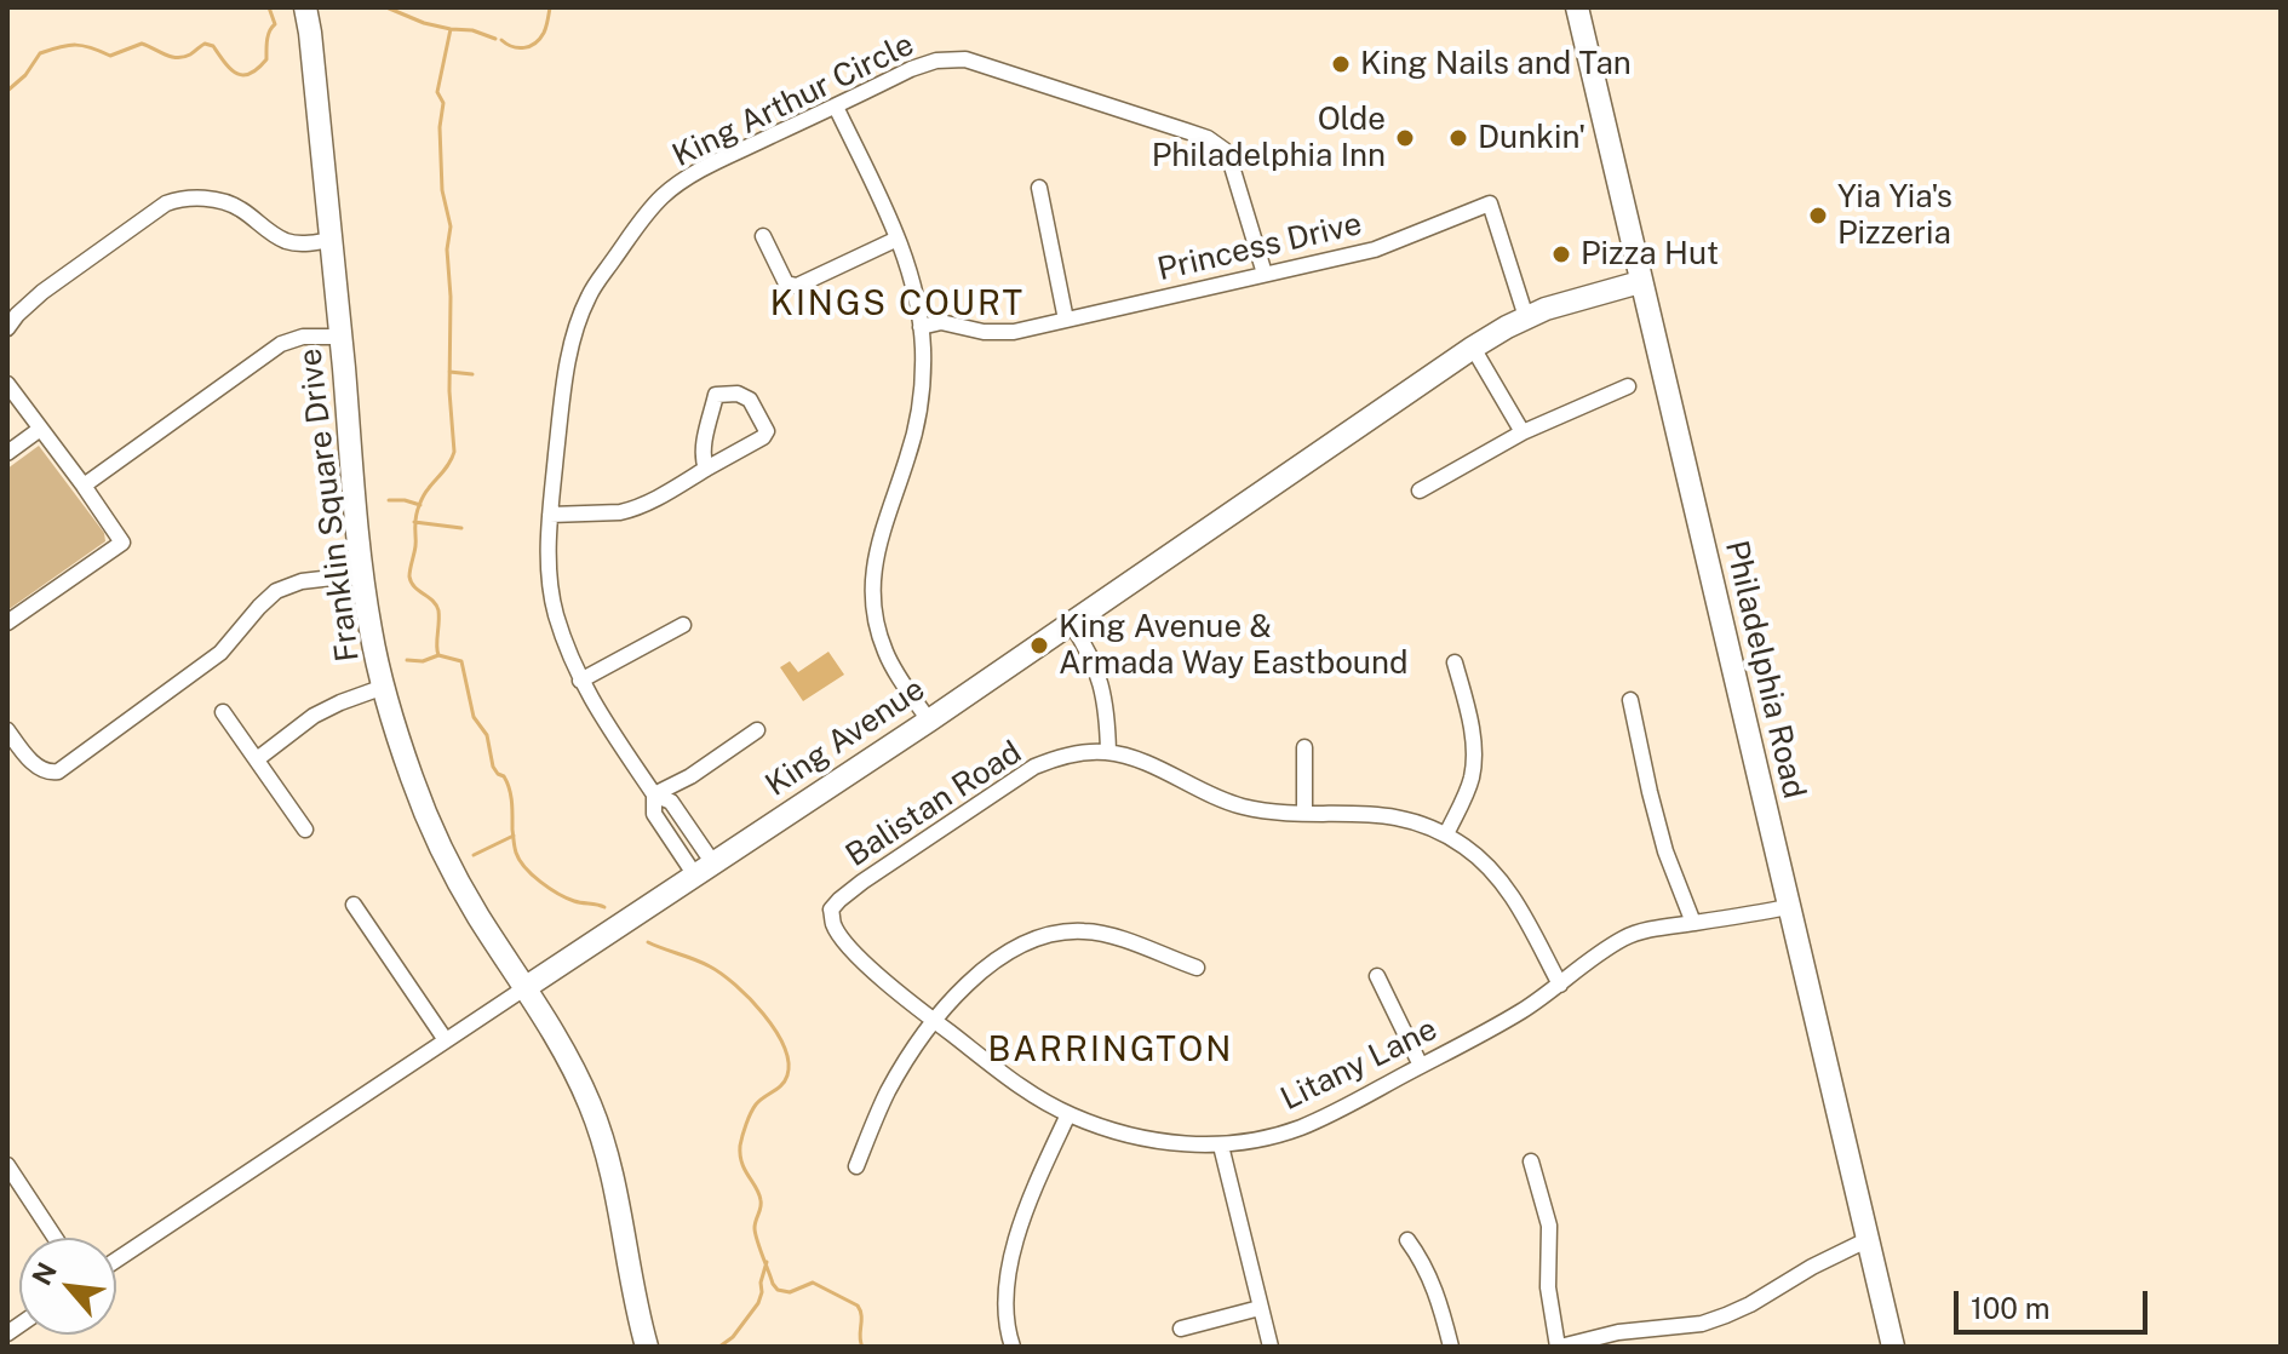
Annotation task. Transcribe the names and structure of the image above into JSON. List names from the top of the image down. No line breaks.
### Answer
{"streets":{"street":["King Arthur Circle","Princess Drive","Franklin Square Drive","Philadelphia Road","King Avenue","Balistan Road","Litany Lane"]},"crossings":[["King Arthur Circle","Princess Drive"],["King Arthur Circle","King Avenue"],["Princess Drive","King Avenue"],["Franklin Square Drive","King Avenue"],["Philadelphia Road","King Avenue"],["Philadelphia Road","Litany Lane"],["Balistan Road","Litany Lane"]],"districts":["KINGS COURT","BARRINGTON"],"places":["King Nails and Tan","Olde Philadelphia Inn","Dunkin'","Yia Yia's Pizzeria","Pizza Hut","King Avenue & Armada Way Eastbound"],"scale_bar":"100 m","north":"top left"}
